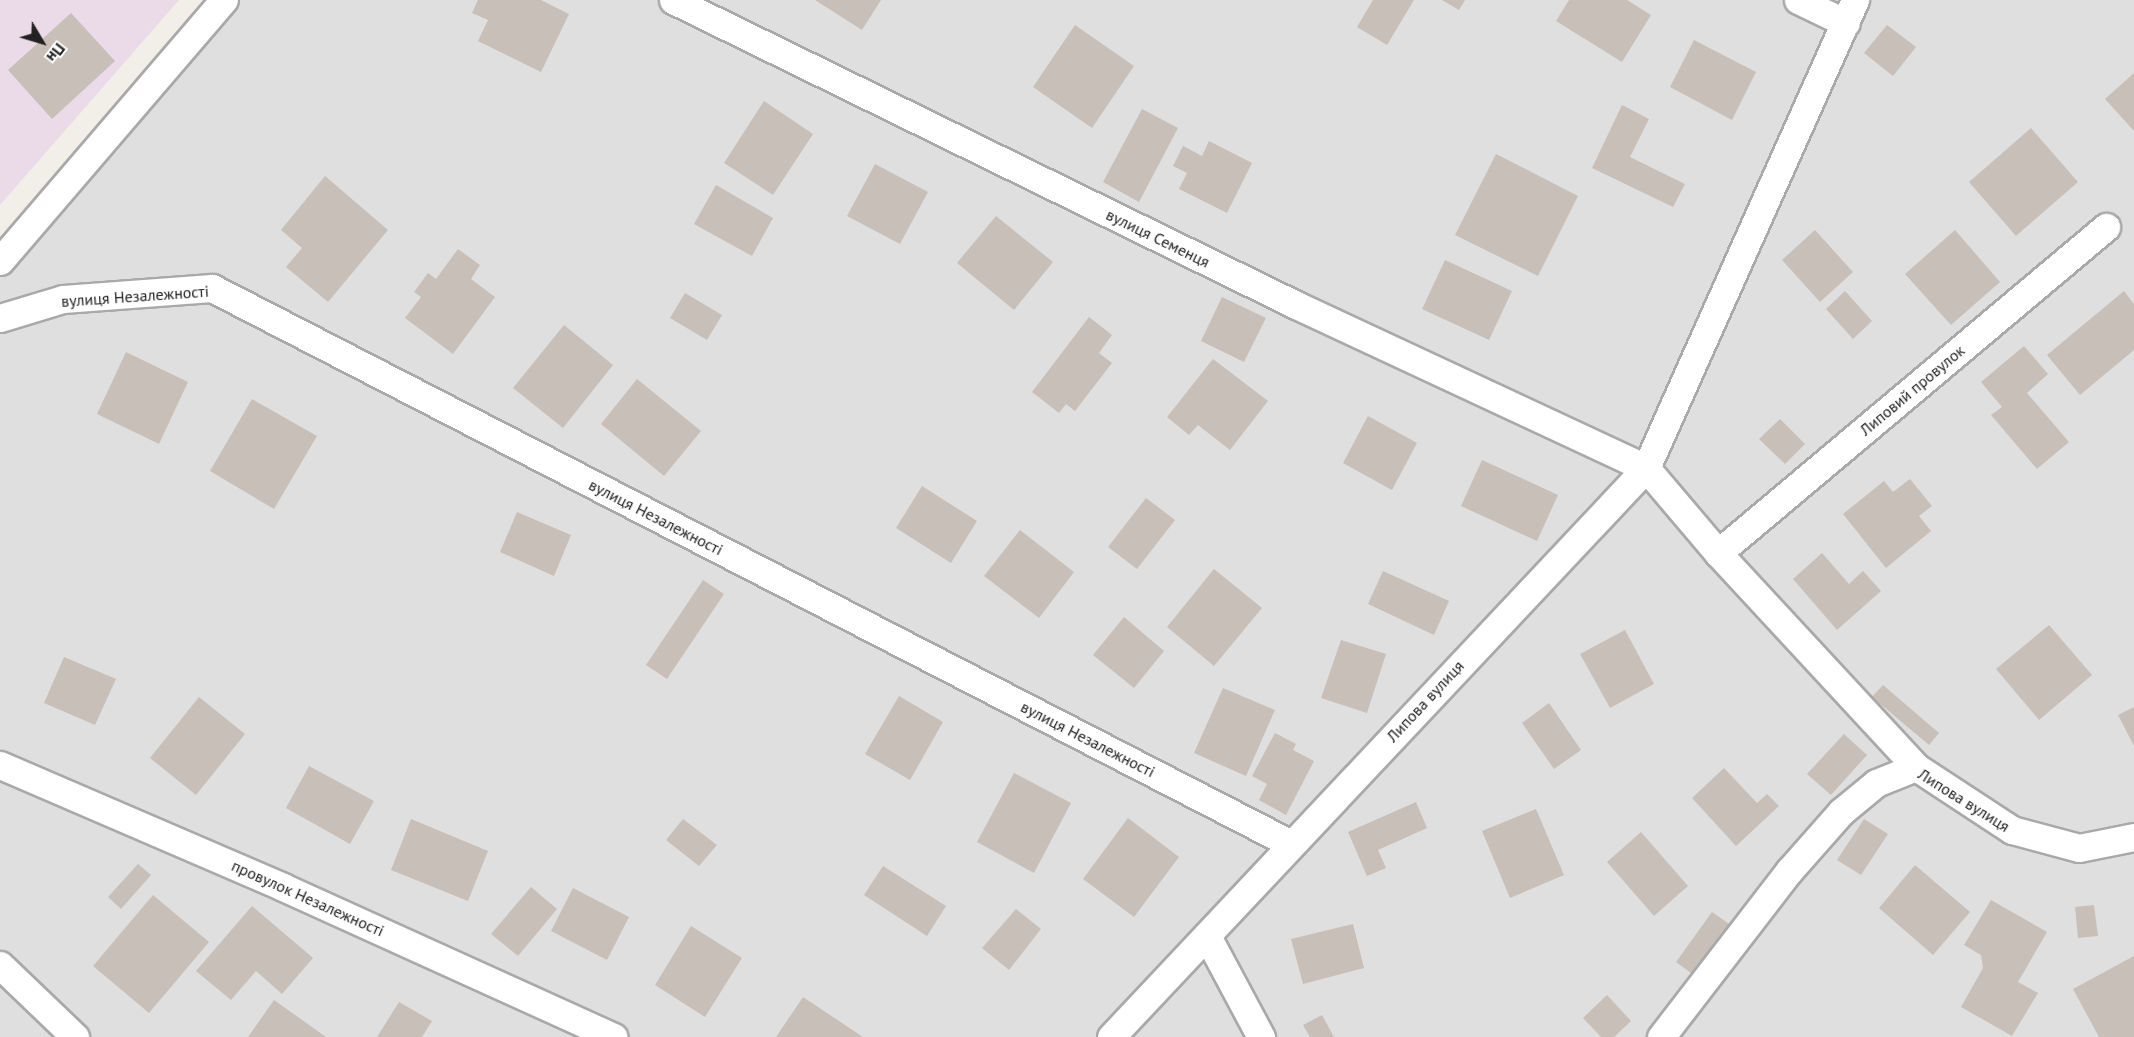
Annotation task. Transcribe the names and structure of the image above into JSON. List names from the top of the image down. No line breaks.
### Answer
{"streets":{"street":["вулиця Семенця","вулиця Незалежності","Липовий провулок","Липова вулиця","провулок Незалежності"]},"crossings":[["вулиця Семенця","Липова вулиця"],["вулиця Незалежності","Липова вулиця"]],"north":"bottom right"}
